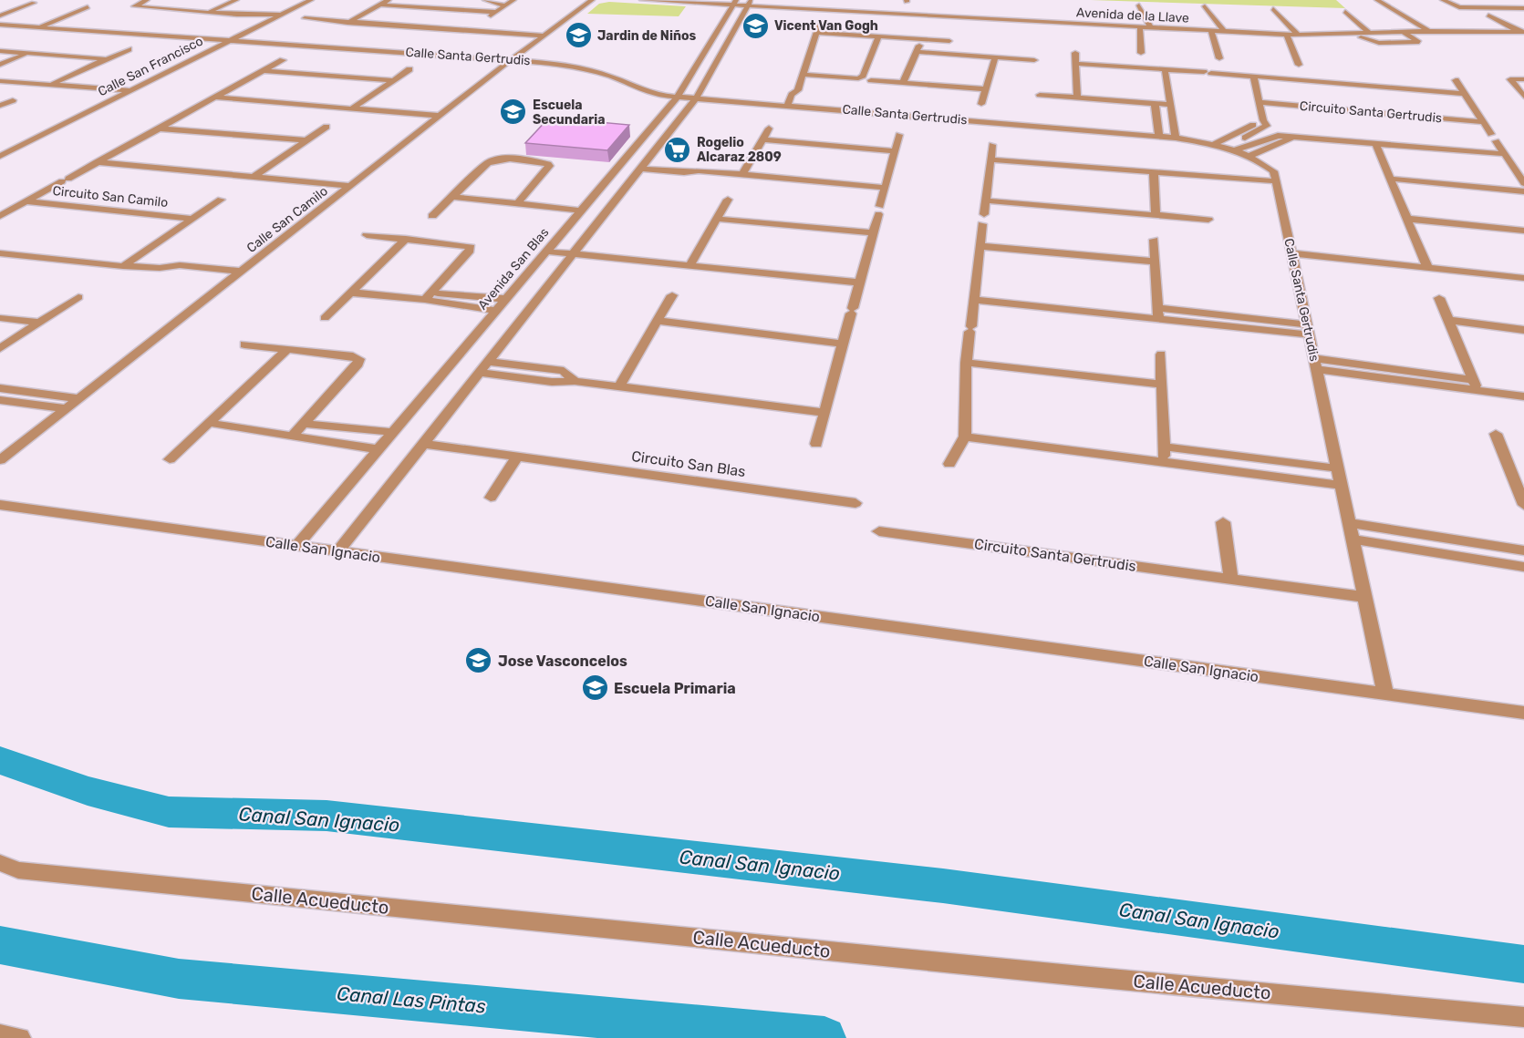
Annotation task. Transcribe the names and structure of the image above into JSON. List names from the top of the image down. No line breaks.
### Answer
{"streets":{"street":["Avenida de la Llave","Calle Santa Gertrudis","Calle San Francisco","Circuito Santa Gertrudis","Circuito San Camilo","Calle San Camilo","Avenida San Blas","Circuito San Blas","Calle San Ignacio","Calle Acueducto"]},"crossings":[["Avenida de la Llave","Avenida San Blas"],["Calle Santa Gertrudis","Calle San Francisco"],["Calle Santa Gertrudis","Circuito Santa Gertrudis"],["Calle Santa Gertrudis","Calle San Camilo"],["Calle Santa Gertrudis","Avenida San Blas"],["Calle Santa Gertrudis","Calle San Ignacio"],["Avenida San Blas","Calle San Ignacio"]],"water":["Canal San Ignacio","Canal Las Pintas"],"places":{"school or university":["Vicent Van Gogh","Jardin de Niños","Escuela Secundaria","Jose Vasconcelos","Escuela Primaria"],"supermarket":["Rogelio Alcaraz 2809"]}}
